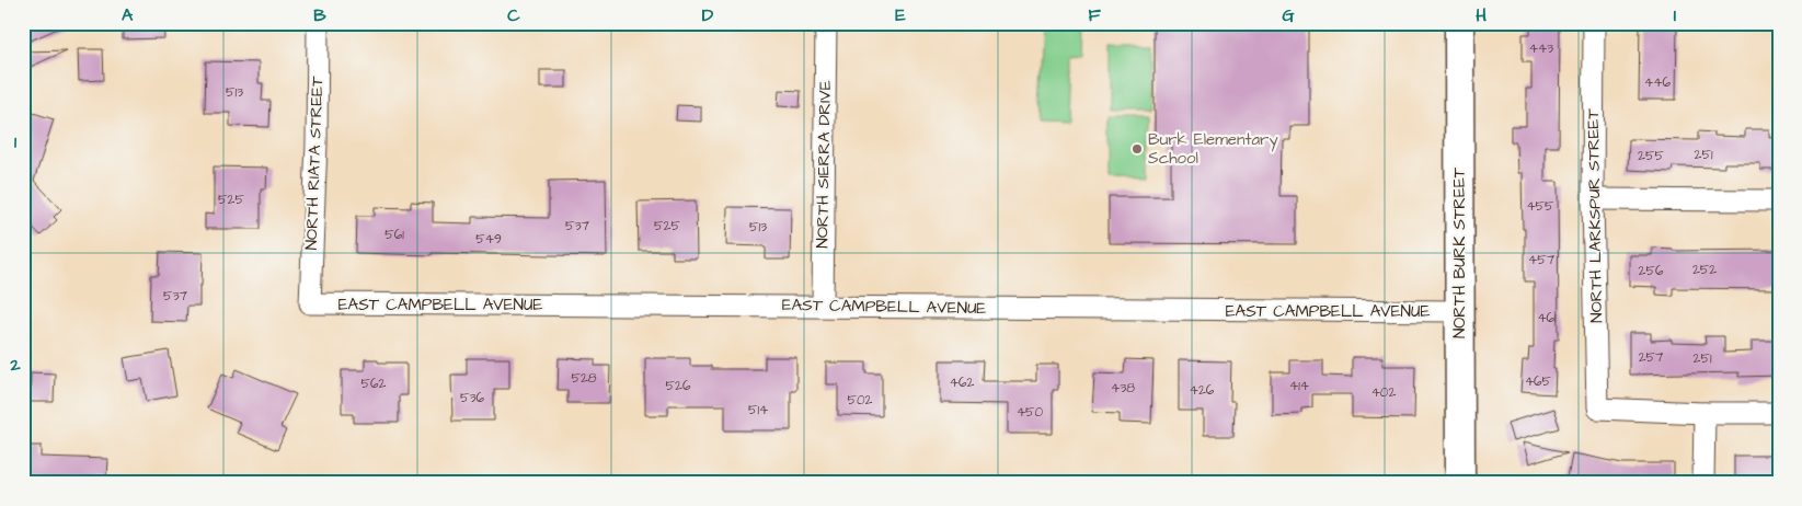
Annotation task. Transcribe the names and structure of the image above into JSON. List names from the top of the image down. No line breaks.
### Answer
{"streets":{"street":["NORTH RIATA STREET","NORTH SIERRA DRIVE","NORTH LARKSPUR STREET","NORTH BURK STREET","EAST CAMPBELL AVENUE"]},"crossings":[["NORTH RIATA STREET","EAST CAMPBELL AVENUE"],["NORTH SIERRA DRIVE","EAST CAMPBELL AVENUE"],["NORTH BURK STREET","EAST CAMPBELL AVENUE"]],"places":["Burk Elementary School"],"house_numbers":["443","446","513","251","255","525","455","537","525","513","561","549","457","252","256","537","461","257","251","528","465","462","562","526","414","438","426","402","536","502","514","450"],"grid":{"columns":["A","B","C","D","E","F","G","H","I"],"rows":["1","2"]}}
